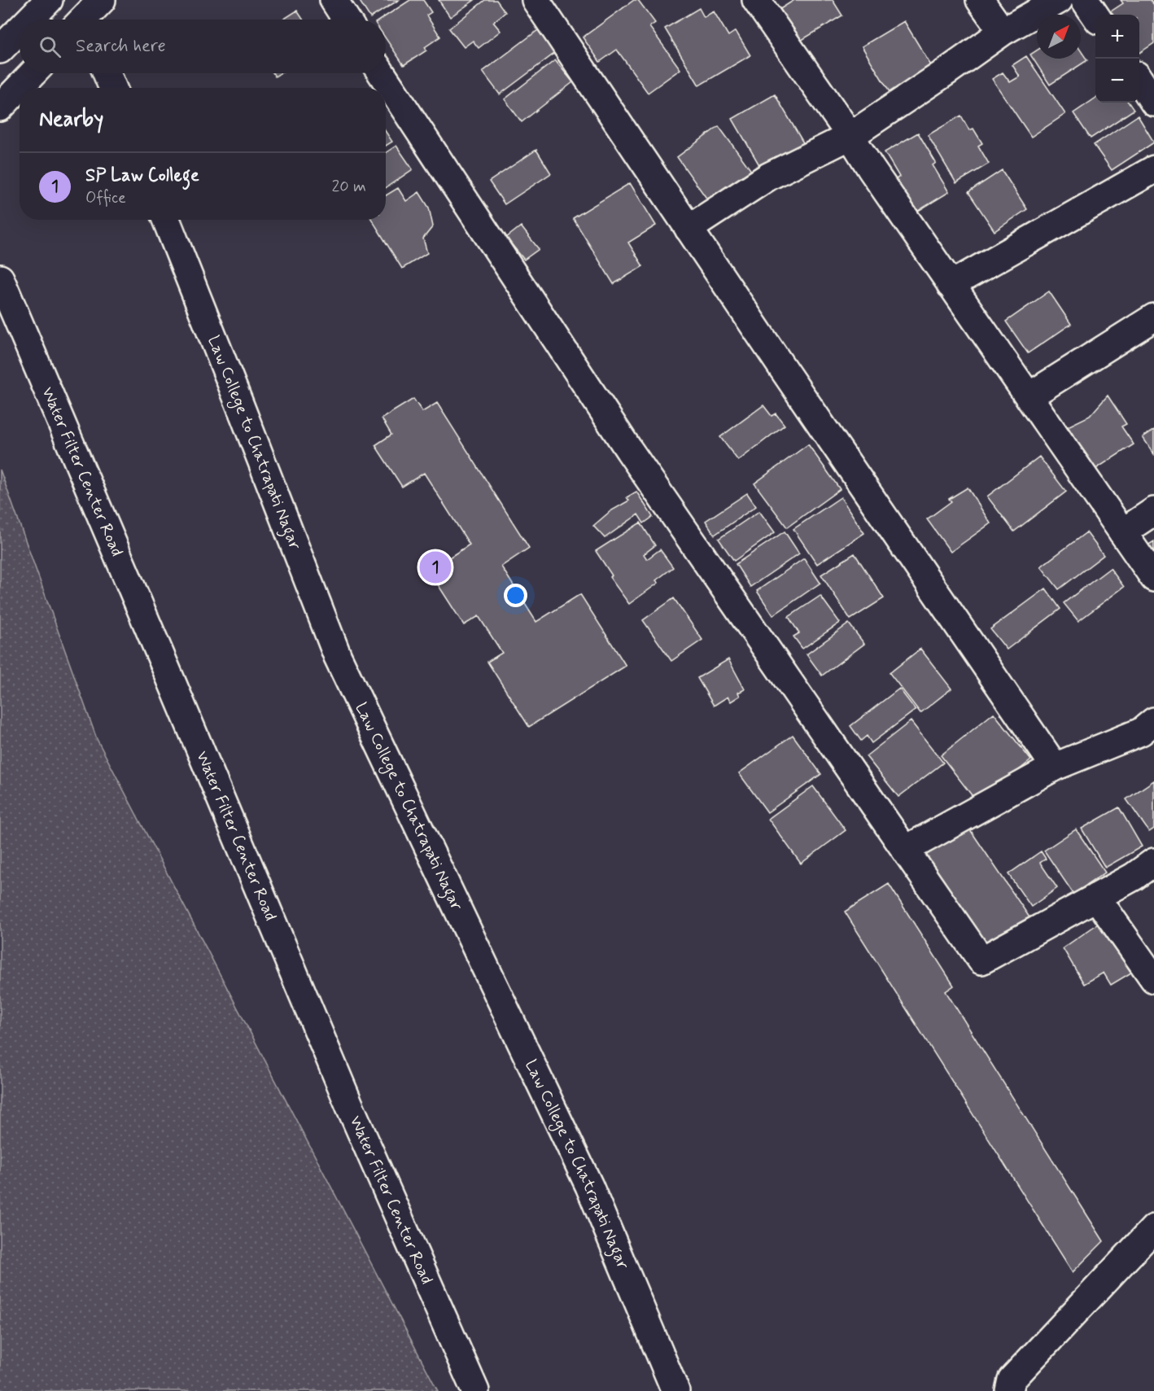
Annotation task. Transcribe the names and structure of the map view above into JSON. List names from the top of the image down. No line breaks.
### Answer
{"streets":{"street":["Law College to Chatrapati Nagar","Water Filter Center Road"]},"north":"top right","page":{"map_buttons":["+","−"],"search":"Search here","heading":"Nearby","list":[{"mark":"1","name":"SP Law College","note":"Office","value":"20 m"}],"pins":"1"}}
